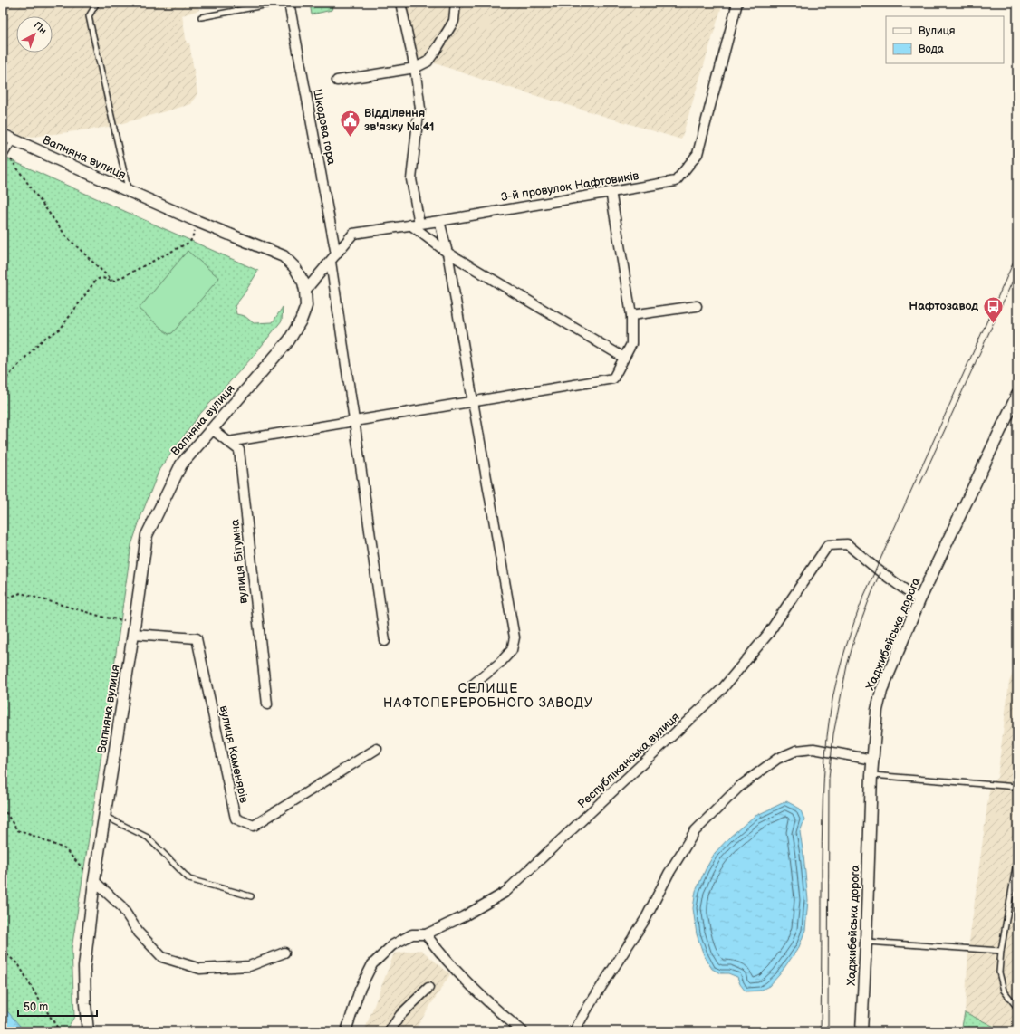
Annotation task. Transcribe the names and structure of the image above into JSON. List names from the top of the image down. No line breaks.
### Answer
{"streets":{"street":["Шкодова гора","Вапняна вулиця","3-й провулок Нафтовиків","вулиця Бітумна","Хаджибейська дорога","вулиця Каменярів","Республіканська вулиця"]},"crossings":[["Шкодова гора","3-й провулок Нафтовиків"],["Вапняна вулиця","3-й провулок Нафтовиків"],["Вапняна вулиця","вулиця Бітумна"],["Вапняна вулиця","вулиця Каменярів"],["Хаджибейська дорога","Республіканська вулиця"]],"districts":["СЕЛИЩЕ НАФТОПЕРЕРОБНОГО ЗАВОДУ"],"places":{"public building":["Відділення зв'язку № 41"],"bus stop":["Нафтозавод"]},"legend":["Вулиця","Вода"],"scale_bar":"50 m","north":"top right"}
